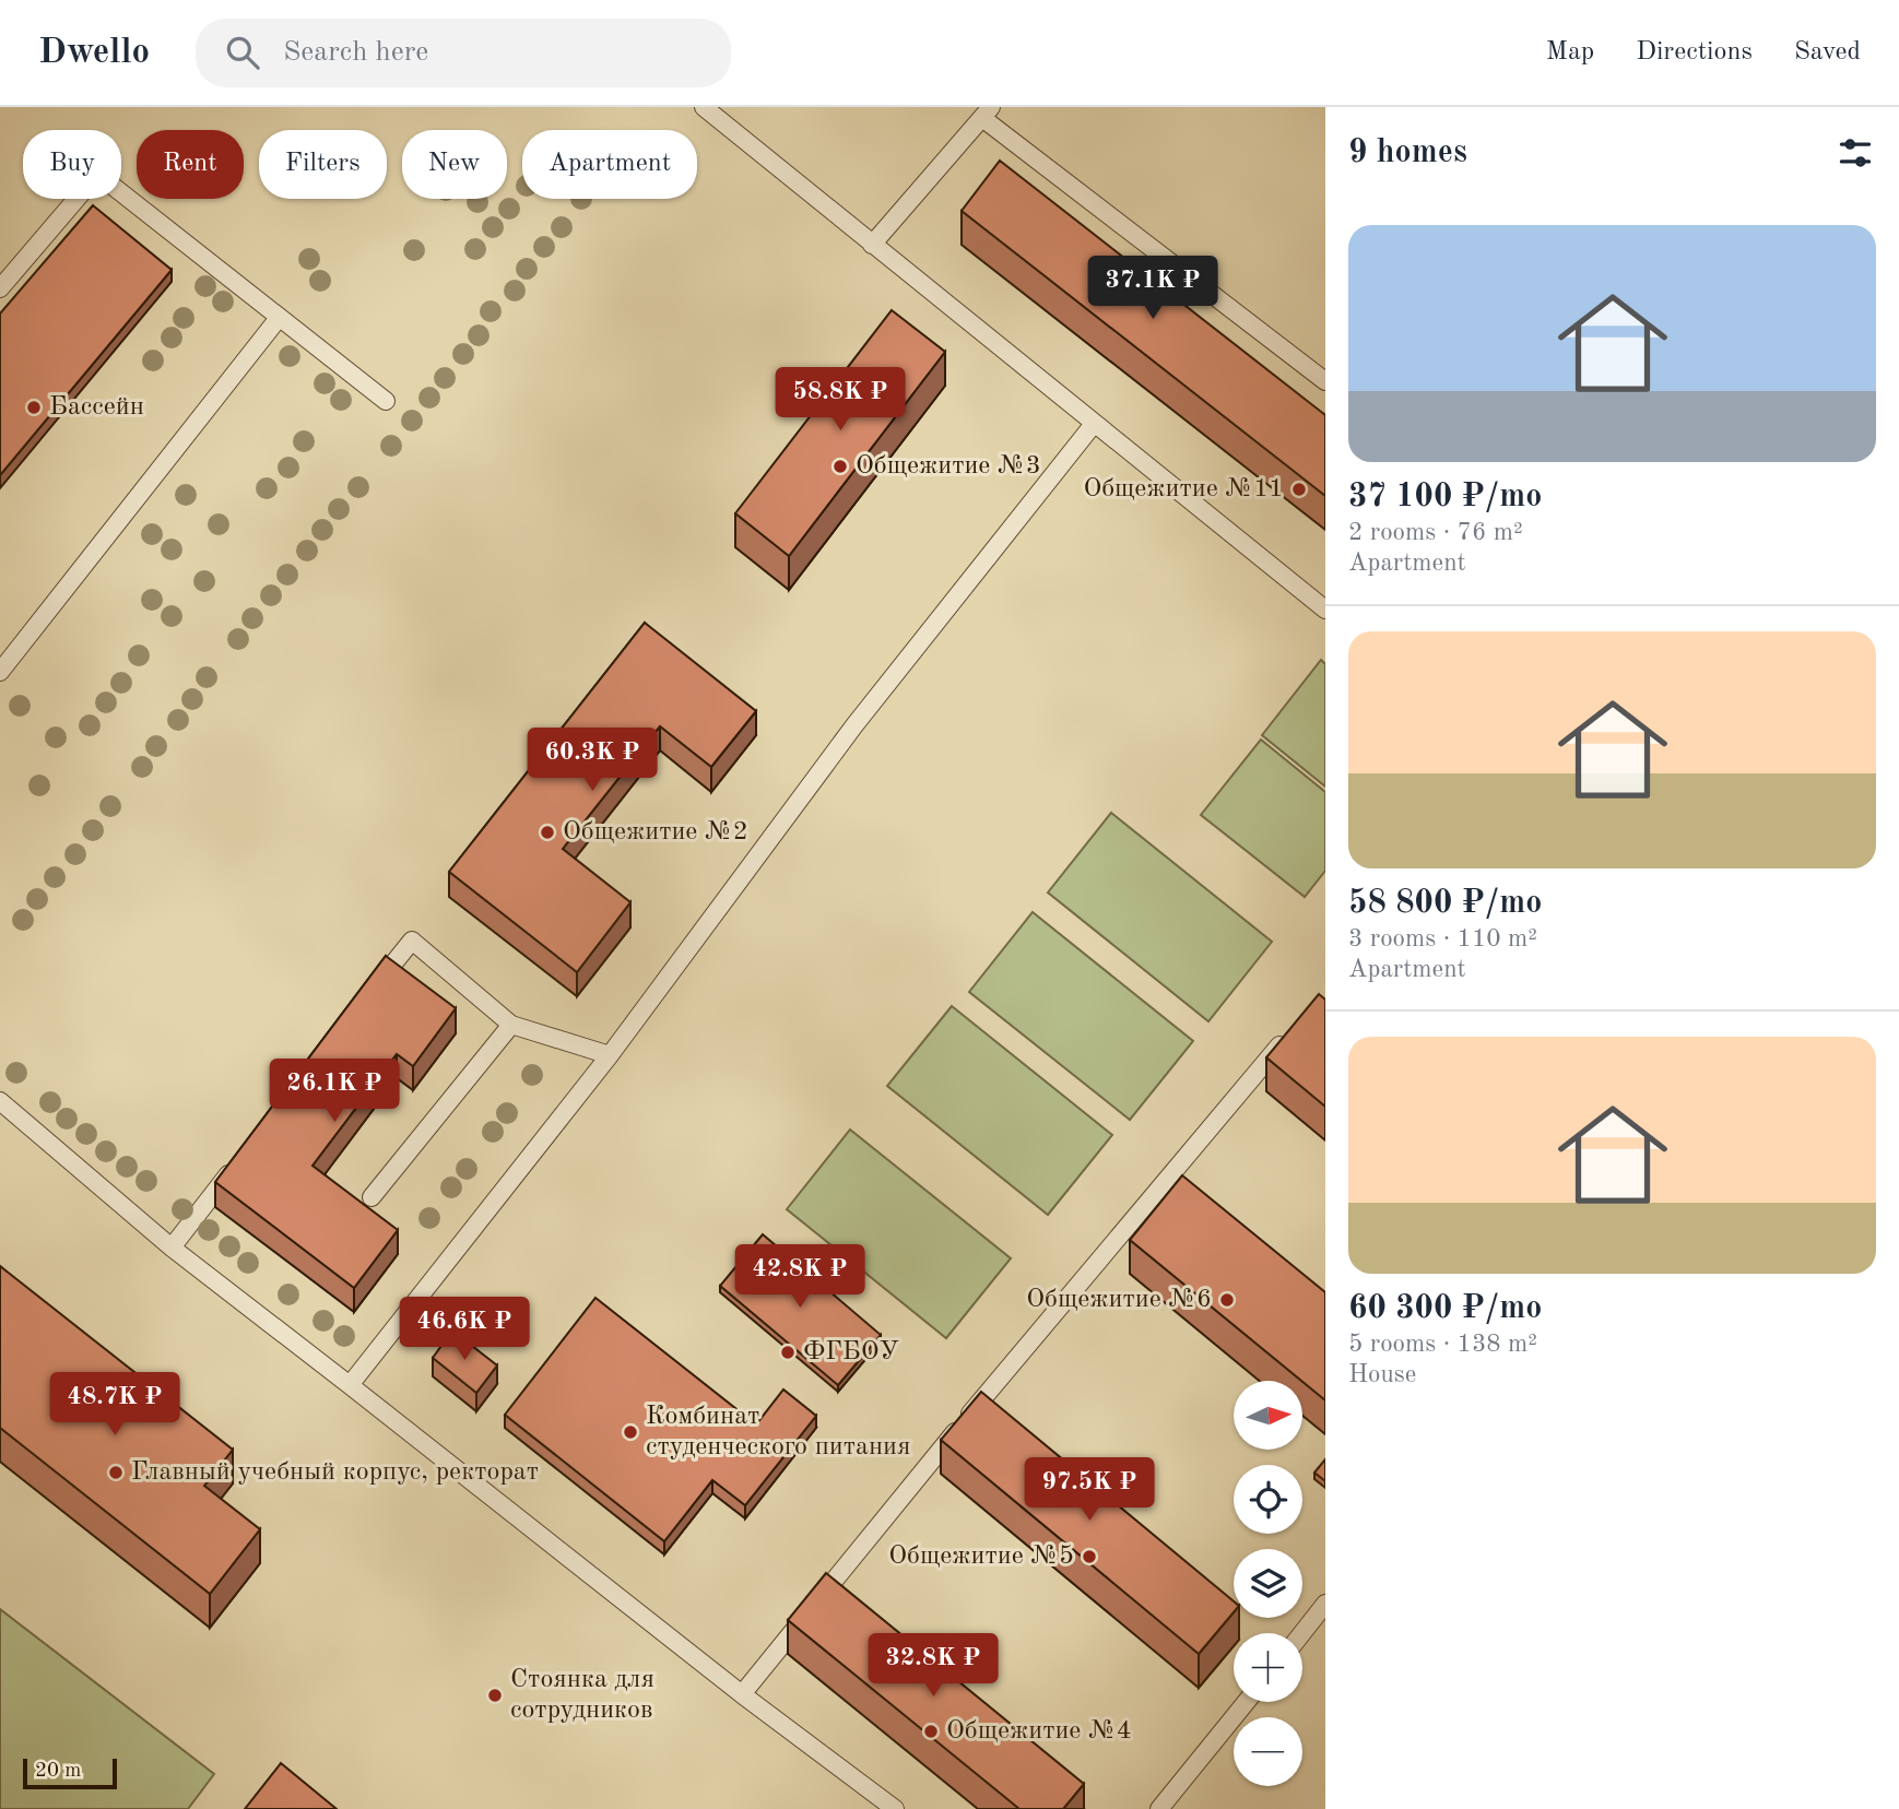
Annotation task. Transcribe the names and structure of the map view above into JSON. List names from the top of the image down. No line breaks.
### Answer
{"places":["Бассейн","Общежитие №3","Общежитие №11","Общежитие №2","Общежитие №6","ФГБОУ","Комбинат студенческого питания","Главный учебный корпус, ректорат","Общежитие №5","Стоянка для сотрудников","Общежитие №4"],"scale_bar":"20 m","north":"right","page":{"header":"Dwello","search":"Search here","nav":["Map","Directions","Saved"],"heading":"9 homes","chip":["Buy","Rent","Filters","New","Apartment"],"list":[{"name":"37 100 ₽/mo","note":"2 rooms · 76 m² · Apartment"},{"name":"58 800 ₽/mo","note":"3 rooms · 110 m² · Apartment"},{"name":"60 300 ₽/mo","note":"5 rooms · 138 m² · House"}],"price":["37.1K ₽","58.8K ₽","60.3K ₽","26.1K ₽","42.8K ₽","46.6K ₽","48.7K ₽","97.5K ₽","32.8K ₽"],"map_buttons":["+","−"],"scale":"20 m"}}
